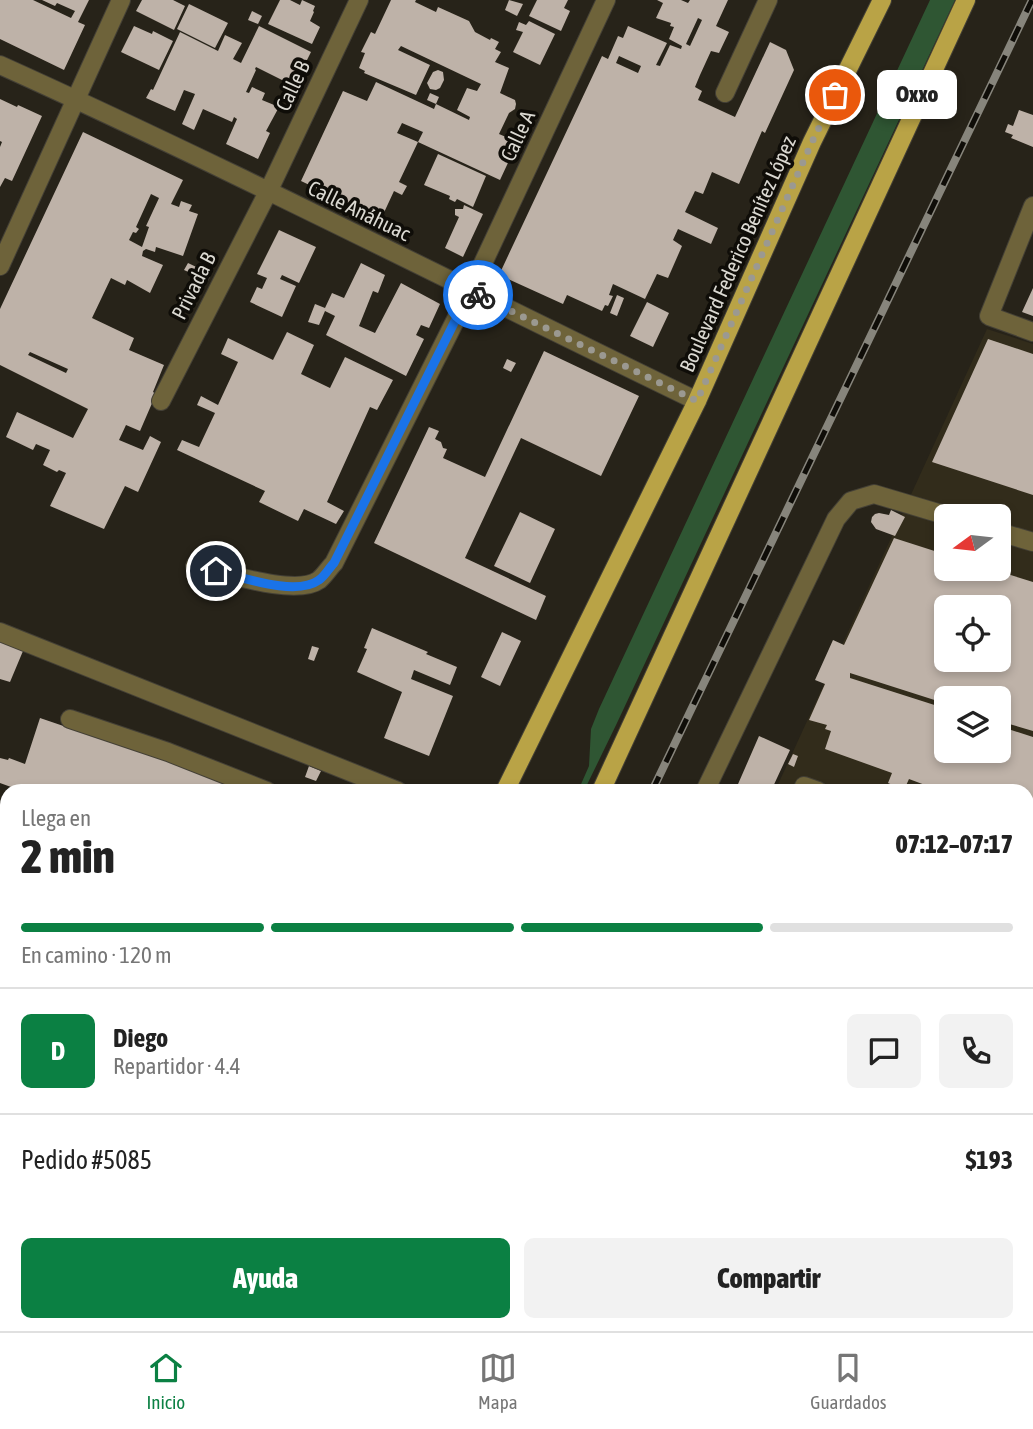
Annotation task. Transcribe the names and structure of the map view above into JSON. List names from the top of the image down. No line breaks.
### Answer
{"streets":{"main road":["Boulevard Federico Benítez López"],"street":["Calle B","Calle A","Calle Anáhuac","Privada B"]},"crossings":[["Calle B","Calle Anáhuac"],["Calle B","Privada B"],["Calle A","Calle Anáhuac"],["Calle Anáhuac","Boulevard Federico Benítez López"],["Calle Anáhuac","Privada B"]],"places":["Oxxo"],"north":"left","page":{"bubble":"Oxxo","heading":["2 min","Llega en","07:12–07:17"],"panel":["Diego","Repartidor · 4.4","Pedido #5085","$193"],"bar":"En camino · 120 m","round":"D","buttons":["Ayuda","Compartir"],"tabs":["Inicio","Mapa","Guardados"]}}
